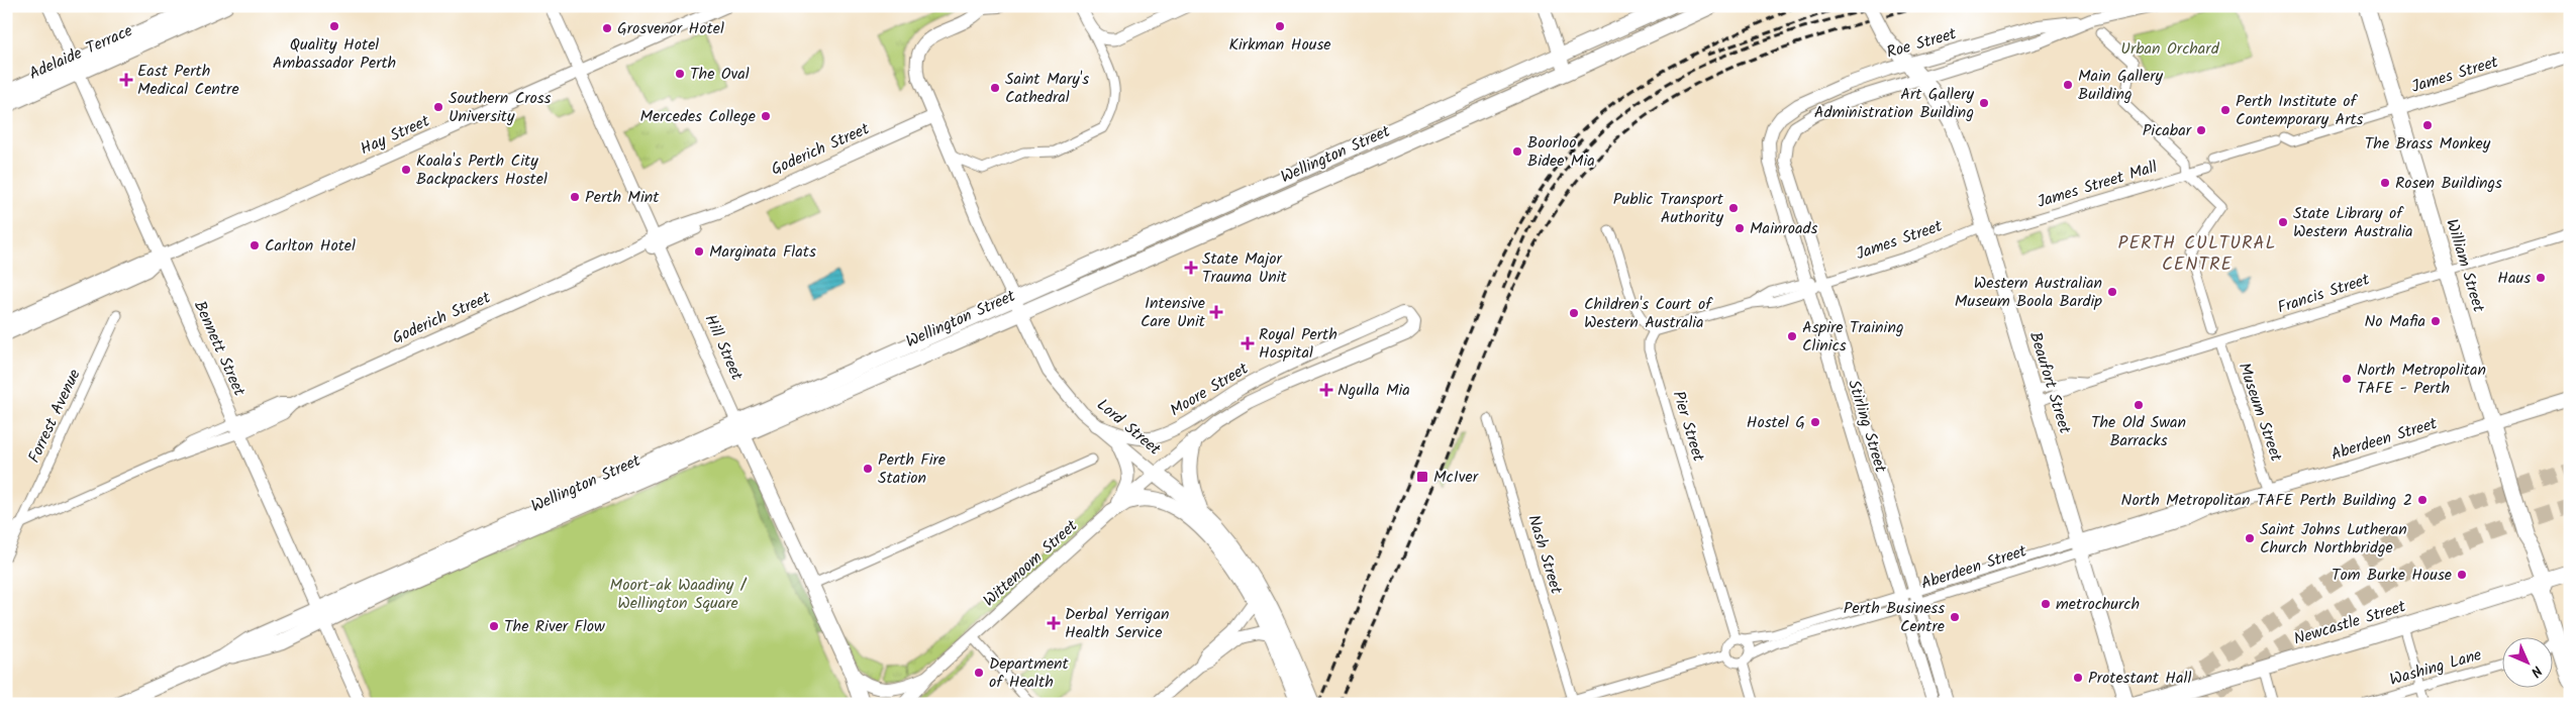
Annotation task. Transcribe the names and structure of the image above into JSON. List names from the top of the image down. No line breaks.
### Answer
{"streets":{"main road":["Roe Street","Adelaide Terrace","James Street","Hay Street","Goderich Street","Wellington Street","William Street","Hill Street","Bennett Street","Beaufort Street","Moore Street","Stirling Street","Lord Street","Aberdeen Street","Wittenoom Street","Newcastle Street"],"street":["James Street Mall","Francis Street","Museum Street","Forrest Avenue","Pier Street","Nash Street","Washing Lane"]},"crossings":[["Roe Street","Beaufort Street"],["Roe Street","Stirling Street"],["Adelaide Terrace","Bennett Street"],["James Street","James Street Mall"],["James Street","William Street"],["James Street","Beaufort Street"],["James Street","Pier Street"],["James Street","Stirling Street"],["Hay Street","Hill Street"],["Hay Street","Bennett Street"],["Goderich Street","Hill Street"],["Goderich Street","Bennett Street"],["Goderich Street","Forrest Avenue"],["Goderich Street","Lord Street"],["Wellington Street","Hill Street"],["Wellington Street","Bennett Street"],["Wellington Street","Lord Street"],["James Street Mall","Beaufort Street"],["William Street","Francis Street"],["William Street","Aberdeen Street"],["William Street","Newcastle Street"],["Francis Street","Beaufort Street"],["Francis Street","Museum Street"],["Hill Street","Wittenoom Street"],["Beaufort Street","Aberdeen Street"],["Moore Street","Lord Street"],["Moore Street","Wittenoom Street"],["Museum Street","Aberdeen Street"],["Pier Street","Aberdeen Street"],["Stirling Street","Aberdeen Street"],["Lord Street","Wittenoom Street"]],"districts":["PERTH CULTURAL CENTRE"],"parks":["Urban Orchard","Moort-ak Waadiny / Wellington Square"],"places":{"other":["Quality Hotel Ambassador Perth","Kirkman House","Grosvenor Hotel","The Oval","Main Gallery Building","Saint Mary's Cathedral","Art Gallery Administration Building","Southern Cross University","Perth Institute of Contemporary Arts","Mercedes College","The Brass Monkey","Picabar","Boorloo Bidee Mia","Koala's Perth City Backpackers Hostel","Rosen Buildings","Perth Mint","Public Transport Authority","State Library of Western Australia","Mainroads","Carlton Hotel","Marginata Flats","Haus","Western Australian Museum Boola Bardip","Children's Court of Western Australia","No Mafia","Aspire Training Clinics","North Metropolitan TAFE - Perth","The Old Swan Barracks","Hostel G","Perth Fire Station","North Metropolitan TAFE Perth Building 2","Saint Johns Lutheran Church Northbridge","Tom Burke House","metrochurch","Perth Business Centre","The River Flow","Department of Health","Protestant Hall"],"health":["East Perth Medical Centre","State Major Trauma Unit","Intensive Care Unit","Royal Perth Hospital","Ngulla Mia","Derbal Yerrigan Health Service"],"transit":["McIver"]},"north":"bottom right"}
